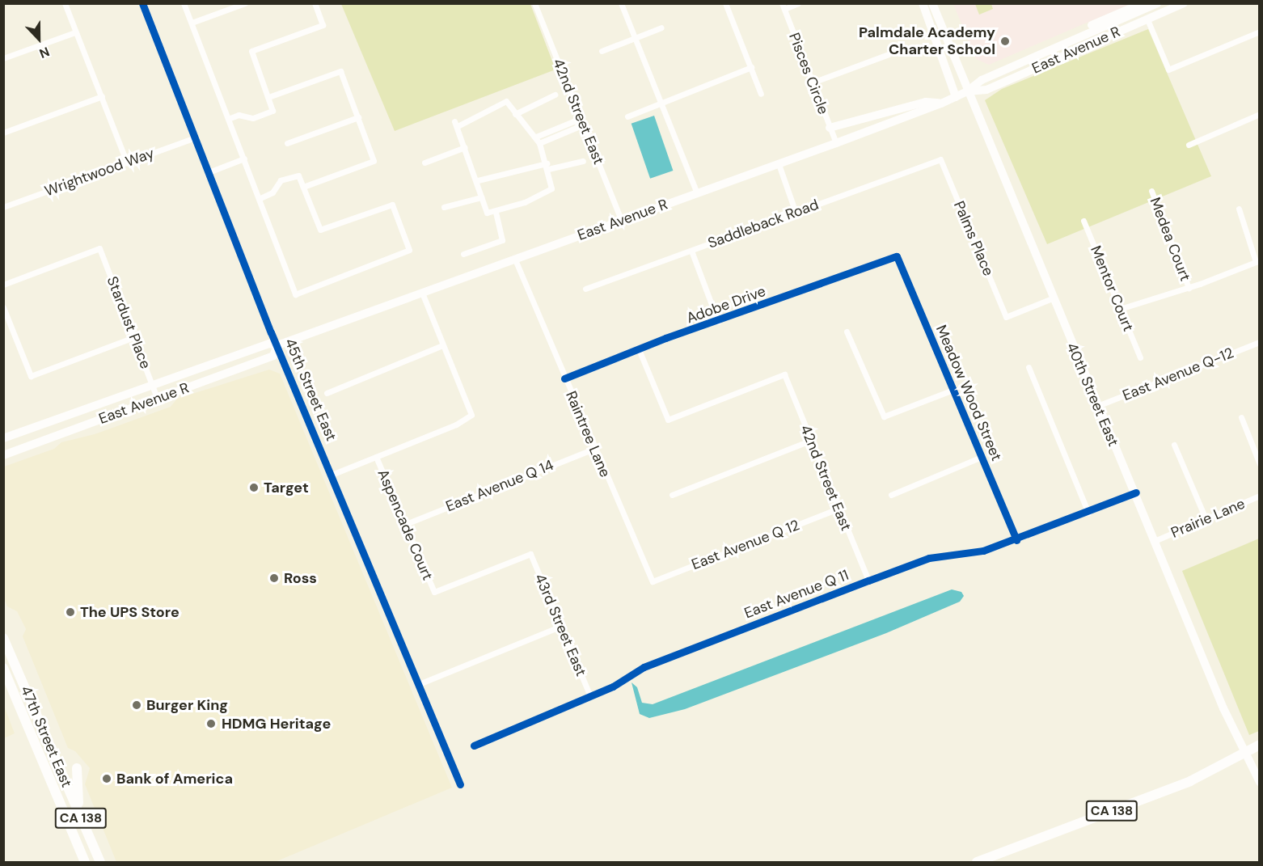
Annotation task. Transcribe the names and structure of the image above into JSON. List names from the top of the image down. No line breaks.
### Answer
{"streets":{"highway":["47th Street East","CA 138"],"main road":["East Avenue R","40th Street East"],"street":["Pisces Circle","42nd Street East","Wrightwood Way","Saddleback Road","Palms Place","Medea Court","Mentor Court","Adobe Drive","Stardust Place","East Avenue Q-12","45th Street East","Meadow Wood Street","Raintree Lane","East Avenue Q 14","Prairie Lane","Aspencade Court","East Avenue Q 12","East Avenue Q 11","43rd Street East"]},"crossings":[["East Avenue R","Pisces Circle"],["East Avenue R","42nd Street East"],["East Avenue R","Stardust Place"],["East Avenue R","45th Street East"],["East Avenue R","40th Street East"],["East Avenue R","Raintree Lane"],["42nd Street East","Adobe Drive"],["42nd Street East","East Avenue Q 12"],["42nd Street East","East Avenue Q 11"],["Wrightwood Way","45th Street East"],["Saddleback Road","Palms Place"],["Palms Place","40th Street East"],["Adobe Drive","Meadow Wood Street"],["Adobe Drive","Raintree Lane"],["East Avenue Q-12","40th Street East"],["Meadow Wood Street","East Avenue Q 11"],["40th Street East","Prairie Lane"],["40th Street East","East Avenue Q 11"],["40th Street East","CA 138"],["Raintree Lane","East Avenue Q 14"],["Raintree Lane","East Avenue Q 12"],["East Avenue Q 14","Aspencade Court"],["Aspencade Court","43rd Street East"],["East Avenue Q 11","43rd Street East"]],"places":["Palmdale Academy Charter School","Target","Ross","The UPS Store","Burger King","HDMG Heritage","Bank of America"],"north":"bottom"}
